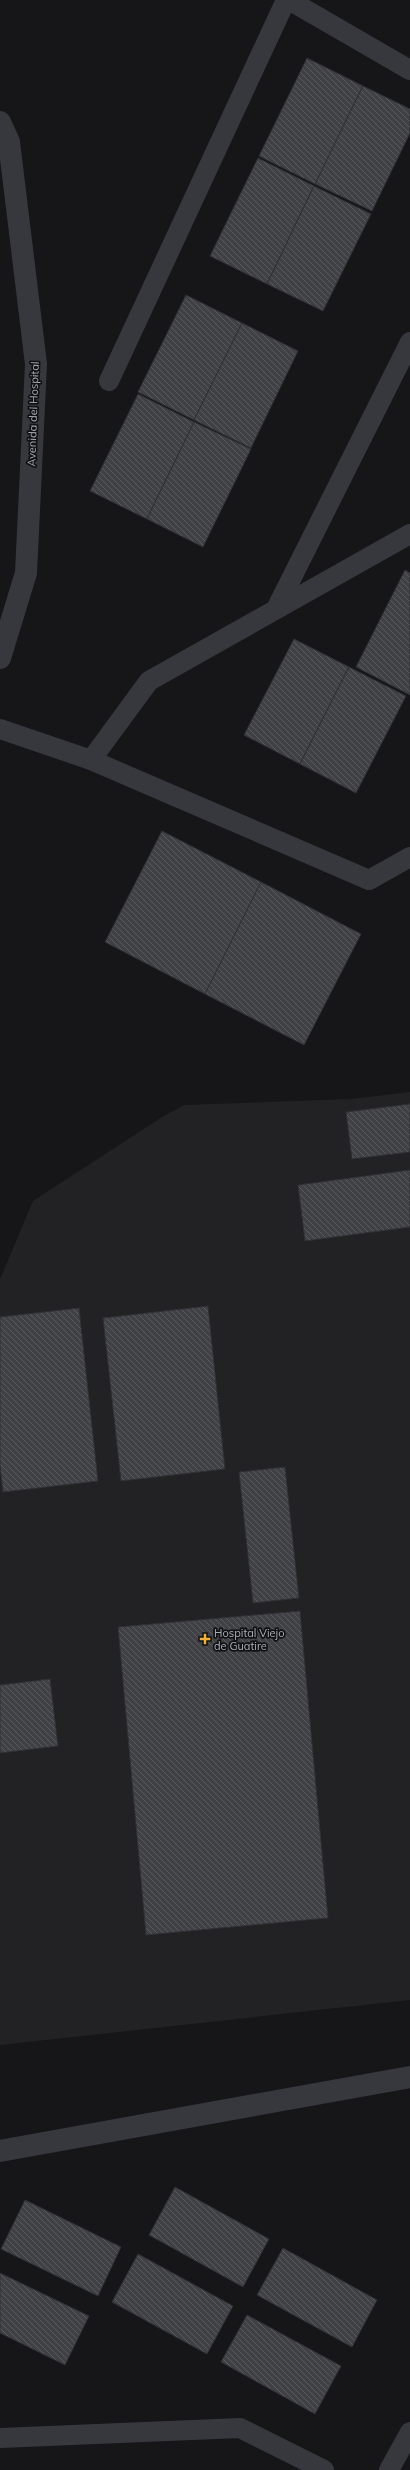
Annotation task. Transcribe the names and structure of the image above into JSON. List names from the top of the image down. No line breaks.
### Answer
{"streets":{"street":["Avenida del Hospital"]},"places":{"health":["Hospital Viejo de Guatire"]}}
